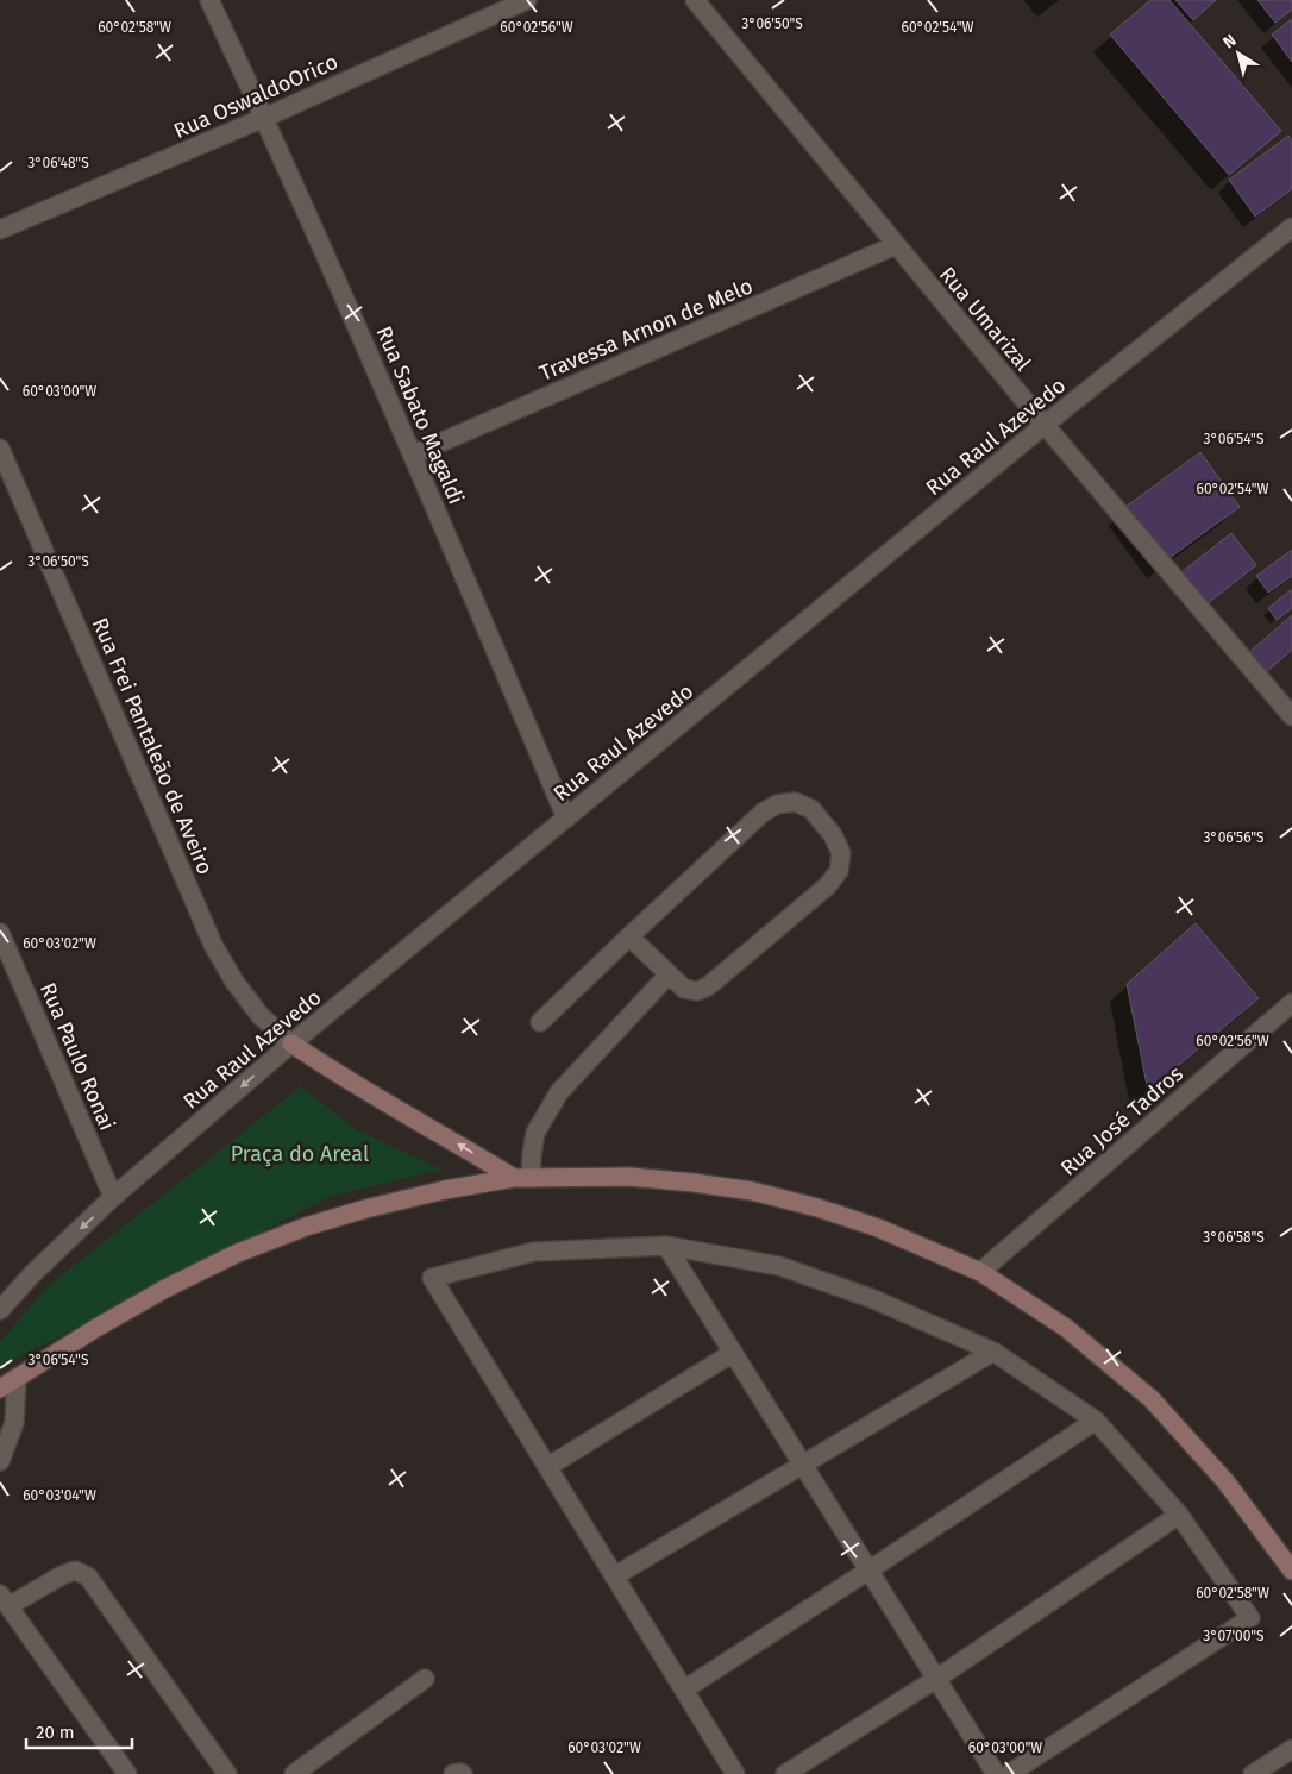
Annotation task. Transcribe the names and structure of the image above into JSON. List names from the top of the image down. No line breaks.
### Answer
{"streets":{"street":["Rua OswaldoOrico","Rua Umarizal","Travessa Arnon de Melo","Rua Sabato Magaldi","Rua Raul Azevedo","Rua Frei Pantaleão de Aveiro","Rua Paulo Ronai","Rua José Tadros"]},"crossings":[["Rua OswaldoOrico","Rua Sabato Magaldi"],["Rua Umarizal","Travessa Arnon de Melo"],["Rua Umarizal","Rua Raul Azevedo"],["Travessa Arnon de Melo","Rua Sabato Magaldi"],["Rua Sabato Magaldi","Rua Raul Azevedo"],["Rua Raul Azevedo","Rua Frei Pantaleão de Aveiro"],["Rua Raul Azevedo","Rua Paulo Ronai"]],"parks":["Praça do Areal"],"scale_bar":"20 m","north":"top left","coordinates":["3°06'50\"S","60°02'58\"W","60°02'56\"W","60°02'54\"W","3°06'48\"S","60°03'00\"W","3°06'54\"S","3°06'56\"S","60°03'02\"W","3°06'58\"S","60°03'04\"W","3°07'00\"S"]}
